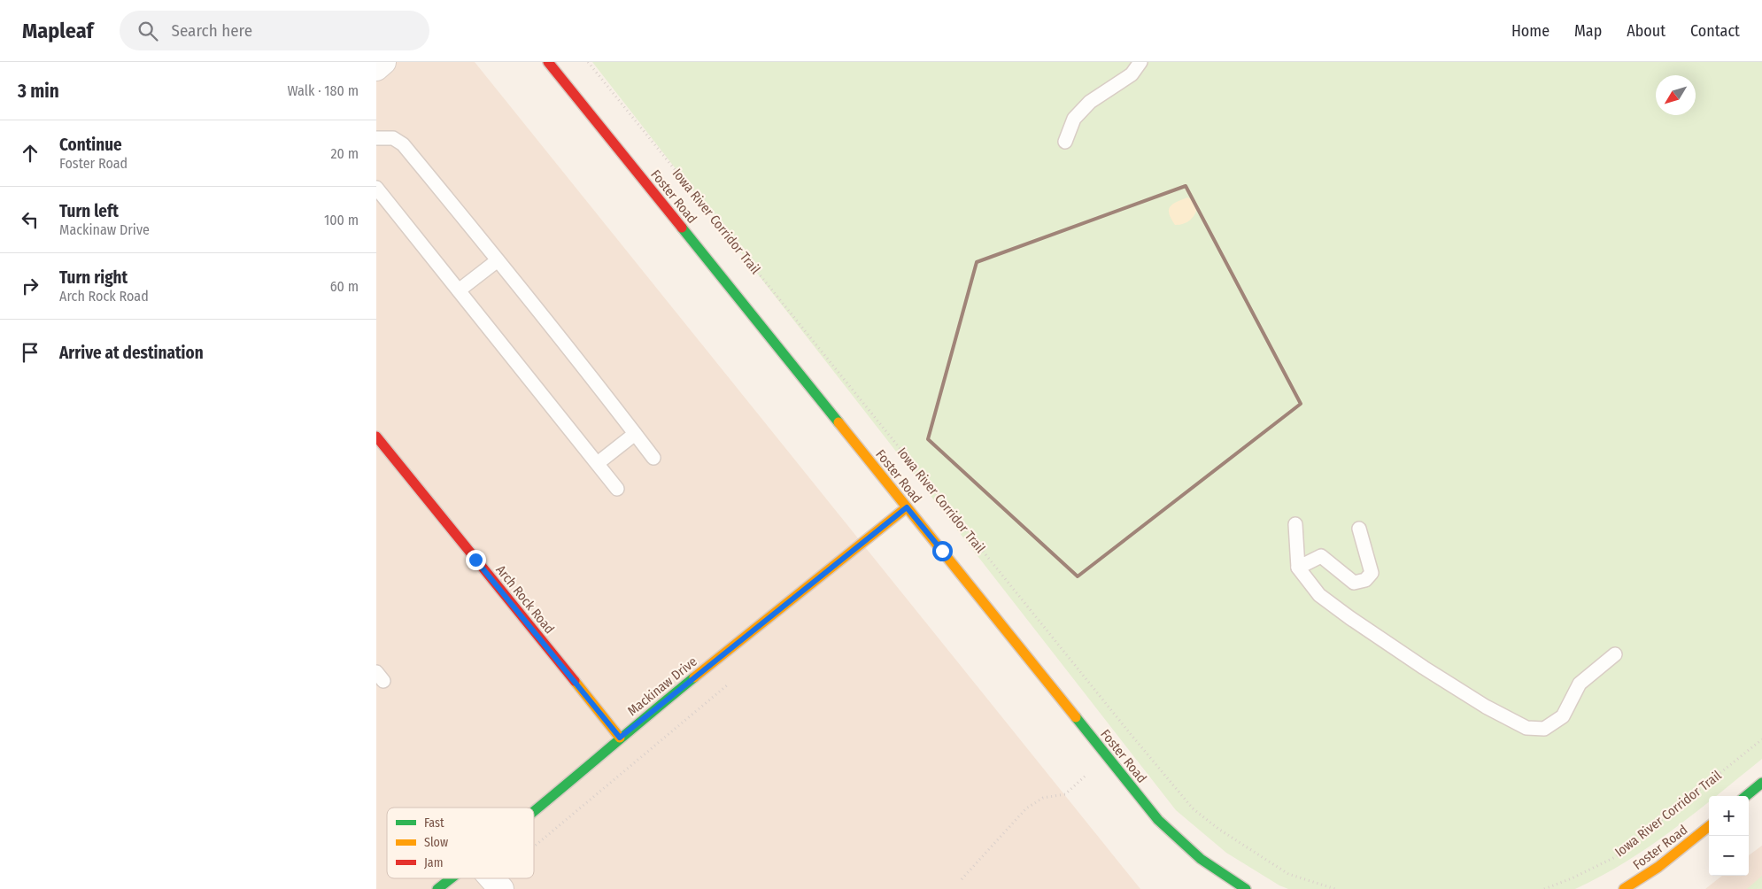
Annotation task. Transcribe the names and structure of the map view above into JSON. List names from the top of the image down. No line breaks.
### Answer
{"streets":{"street":["Foster Road","Arch Rock Road","Mackinaw Drive"],"path":["Iowa River Corridor Trail"]},"crossings":[["Foster Road","Mackinaw Drive"],["Arch Rock Road","Mackinaw Drive"]],"legend":["Fast","Slow","Jam"],"north":"bottom left","page":{"header":"Mapleaf","search":"Search here","nav":["Home","Map","About","Contact"],"heading":["3 min","Walk · 180 m"],"list":[["Continue","Foster Road","20 m"],["Turn left","Mackinaw Drive","100 m"],["Turn right","Arch Rock Road","60 m"],"Arrive at destination"],"map_buttons":["+","−"]}}
